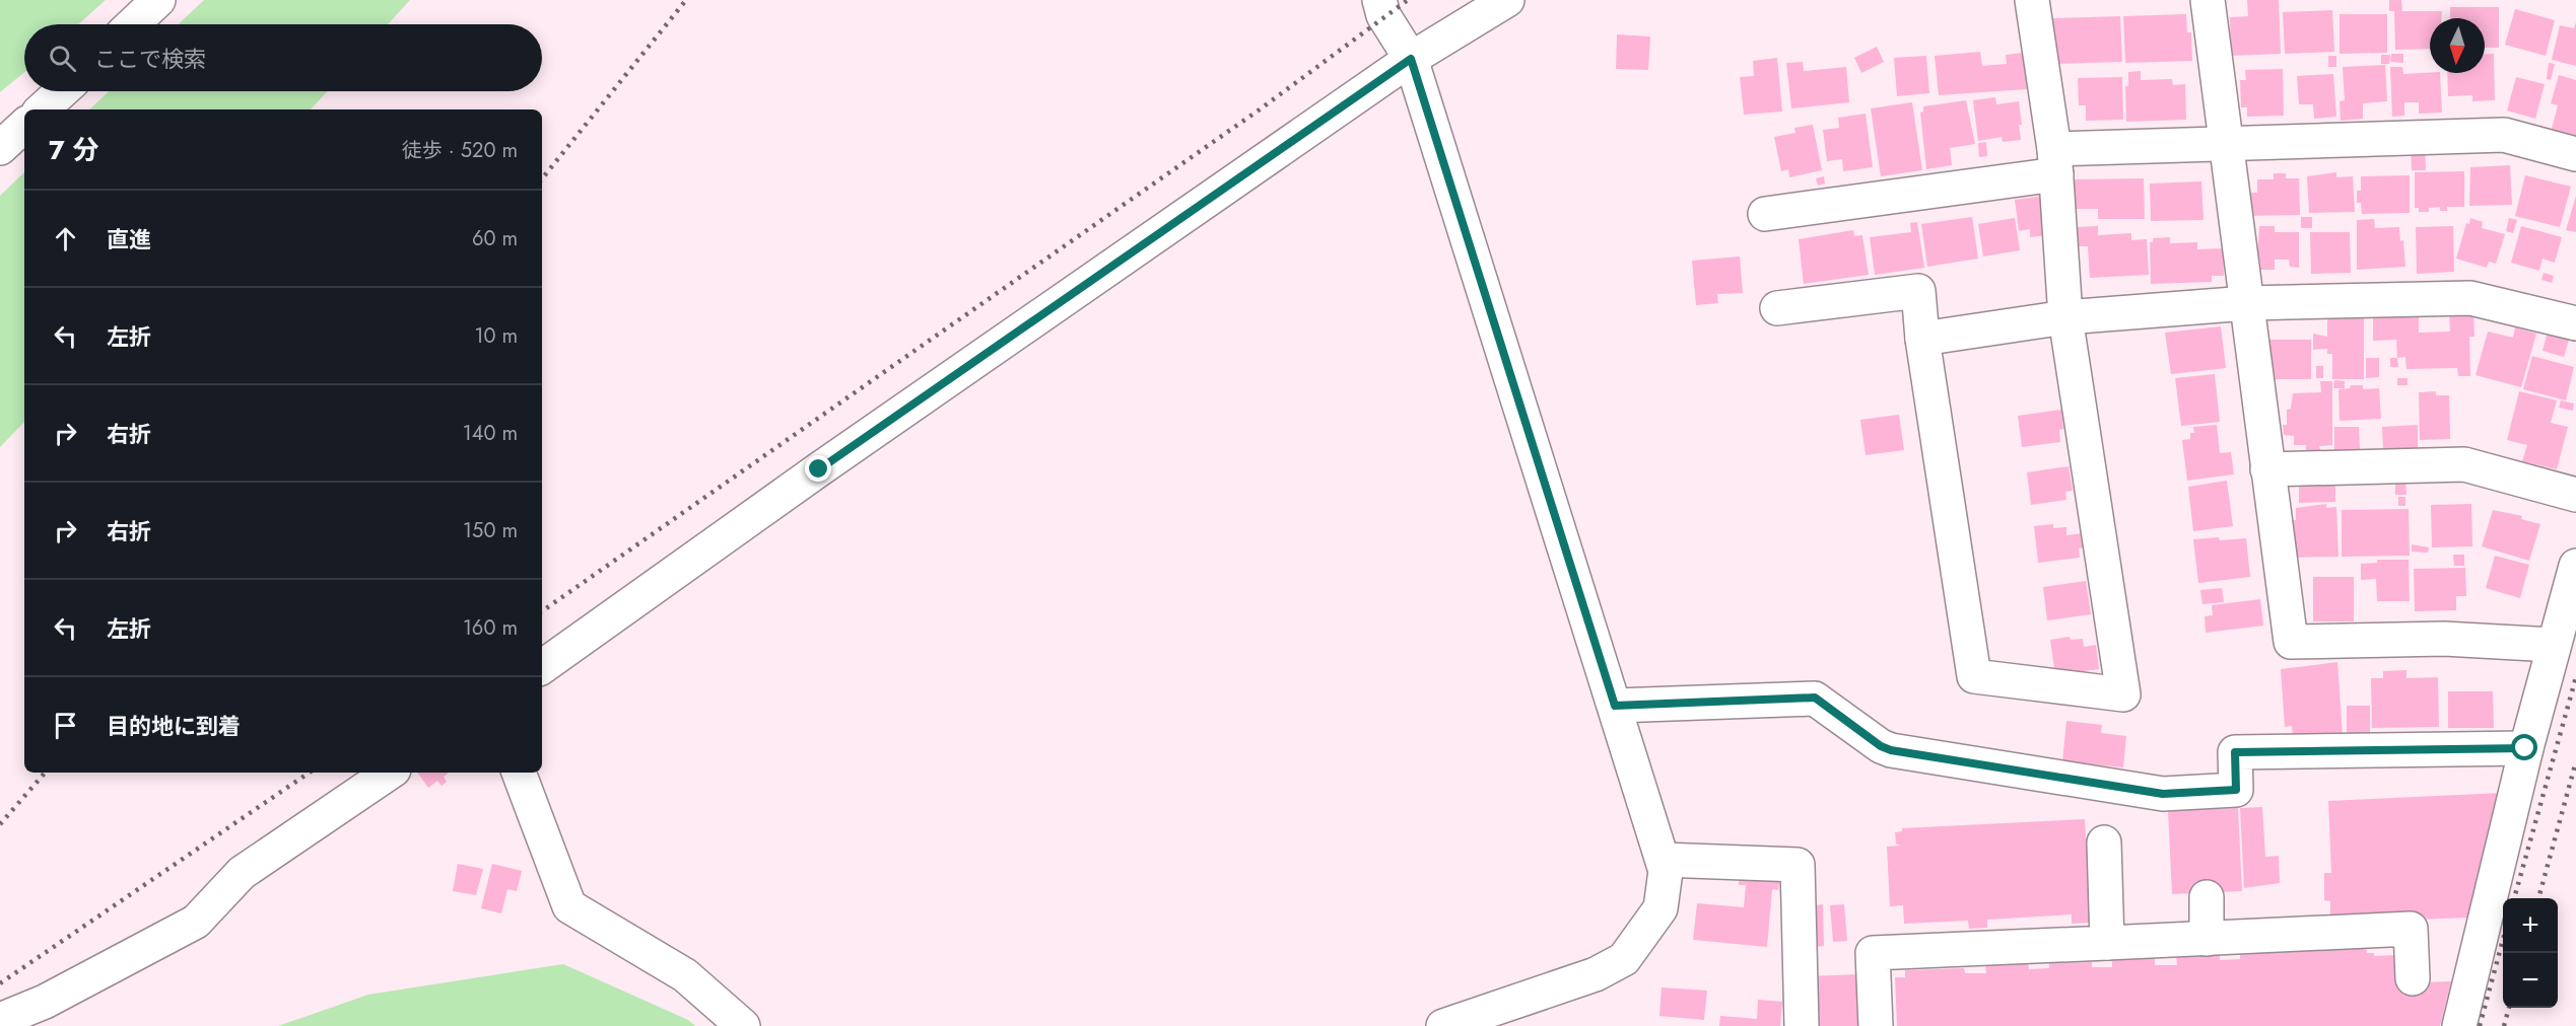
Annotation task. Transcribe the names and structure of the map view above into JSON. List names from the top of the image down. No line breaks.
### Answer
{"north":"bottom","page":{"search":"ここで検索","heading":["7 分","徒歩 · 520 m"],"list":[["直進","60 m"],["左折","10 m"],["右折","140 m"],["右折","150 m"],["左折","160 m"],"目的地に到着"],"map_buttons":["+","−"]}}
